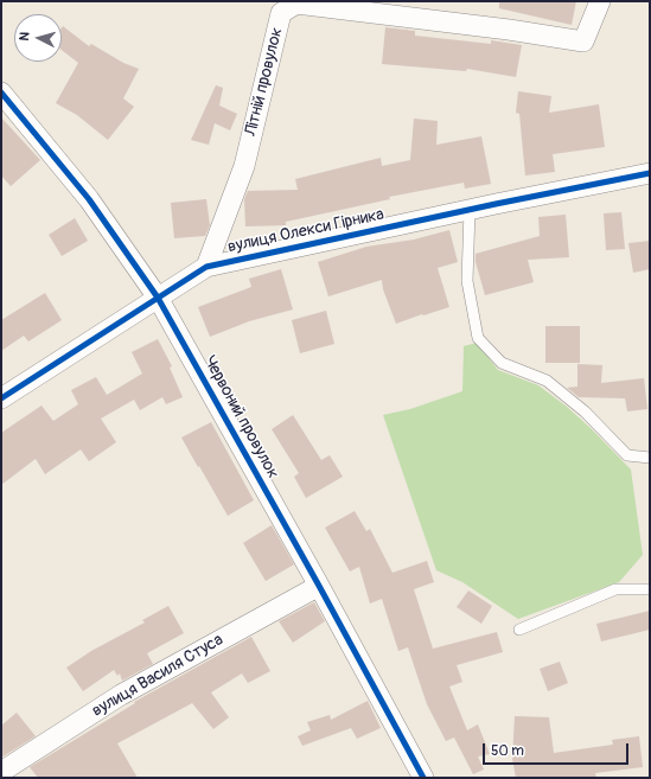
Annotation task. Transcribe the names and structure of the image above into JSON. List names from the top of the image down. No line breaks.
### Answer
{"streets":{"street":["Літній провулок","вулиця Олекси Гірника","Червоний провулок","вулиця Василя Стуса"]},"crossings":[["Літній провулок","вулиця Олекси Гірника"],["вулиця Олекси Гірника","Червоний провулок"],["Червоний провулок","вулиця Василя Стуса"]],"scale_bar":"50 m","north":"left"}
